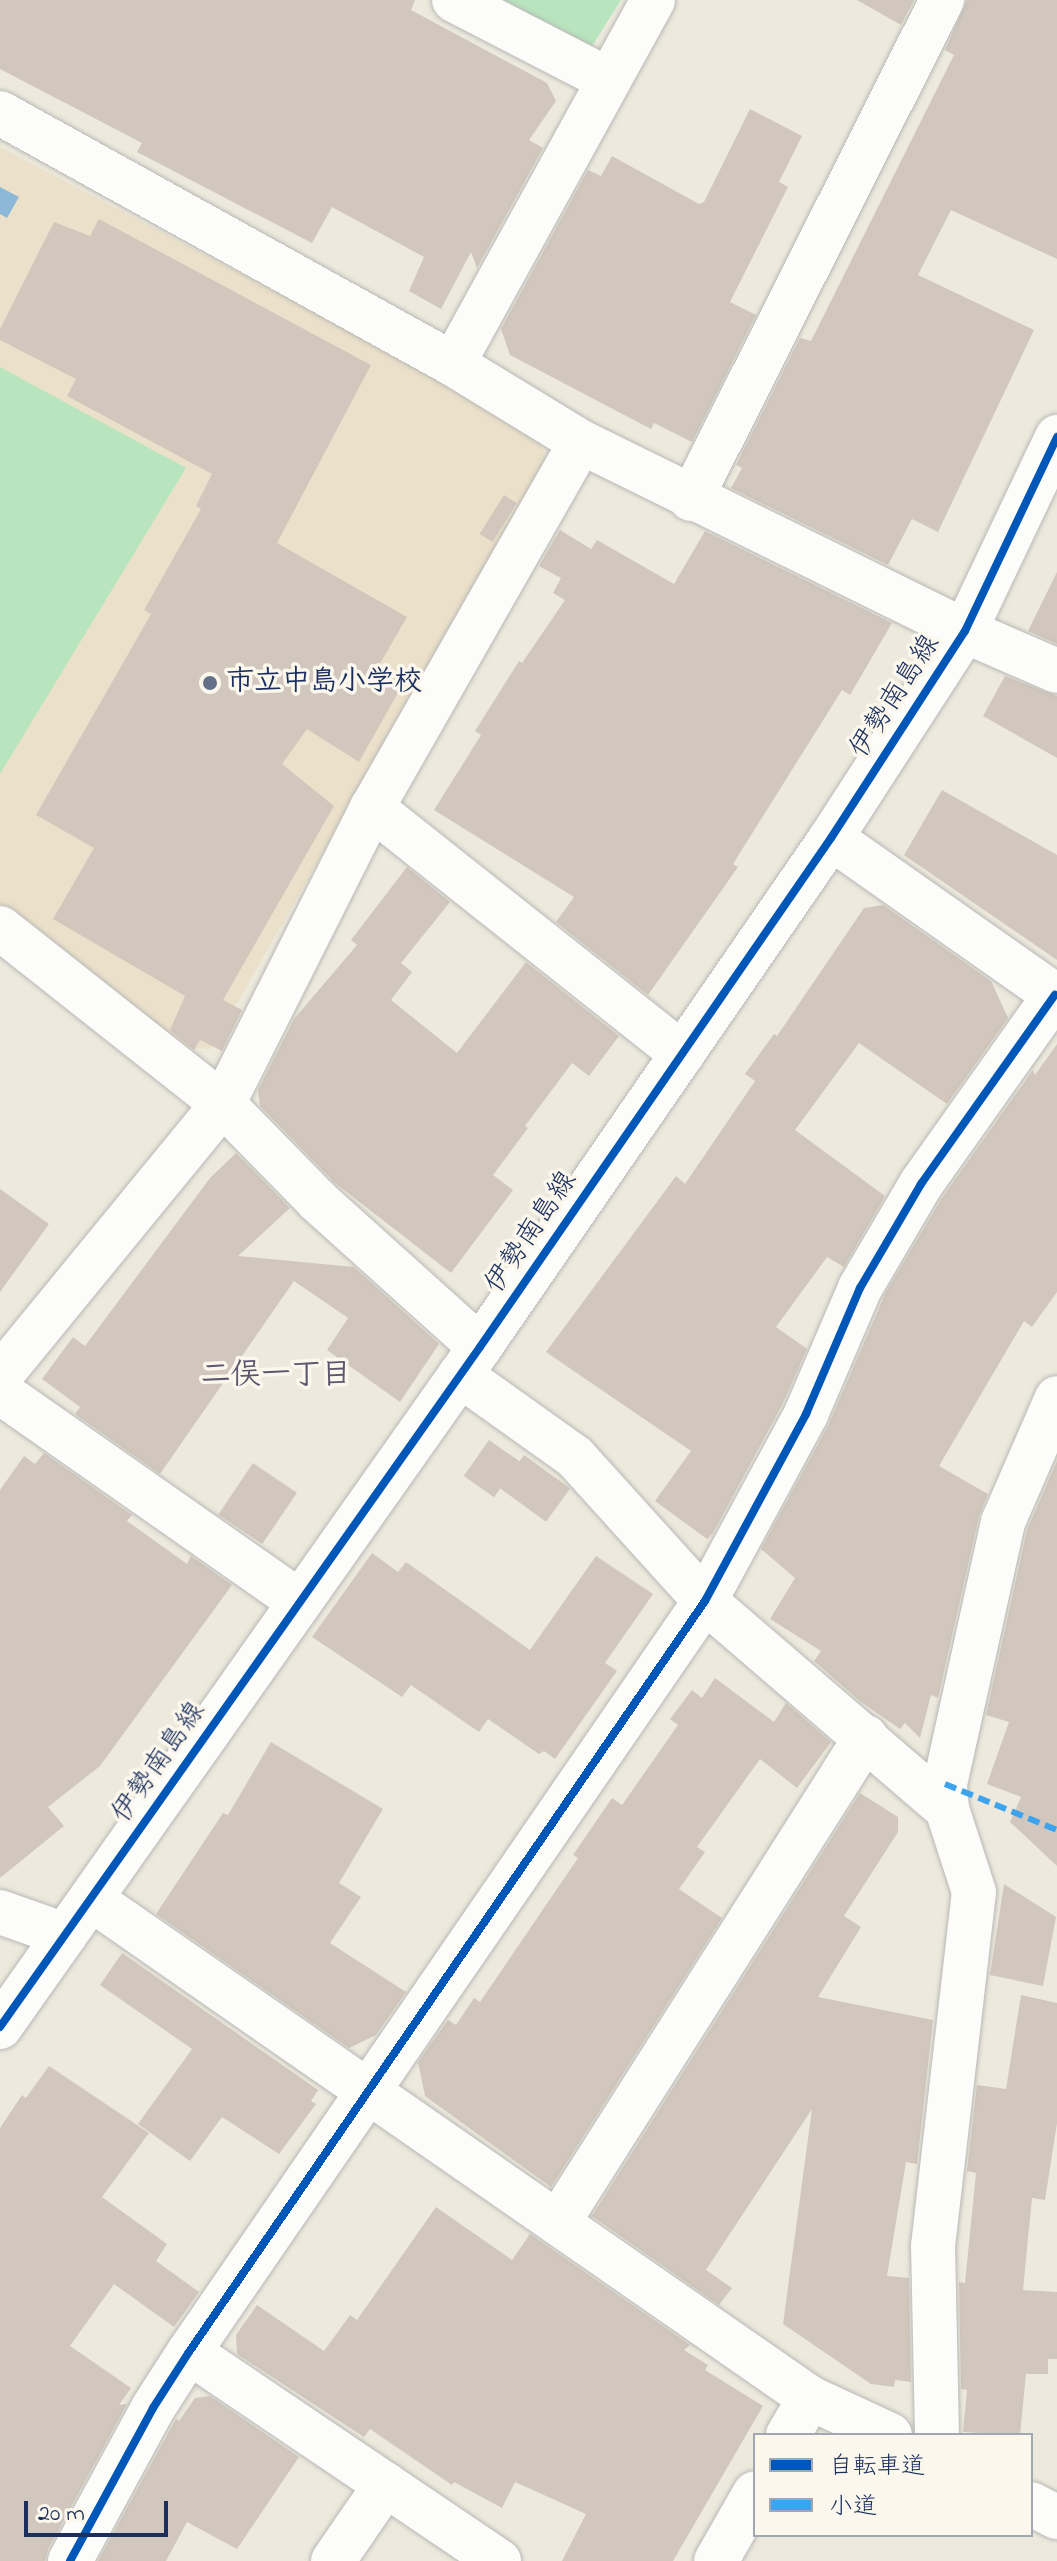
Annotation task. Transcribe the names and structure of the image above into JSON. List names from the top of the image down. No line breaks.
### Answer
{"streets":{"street":["伊勢南島線"]},"districts":["二俣一丁目"],"places":["市立中島小学校"],"legend":["自転車道","小道"],"scale_bar":"20 m"}
